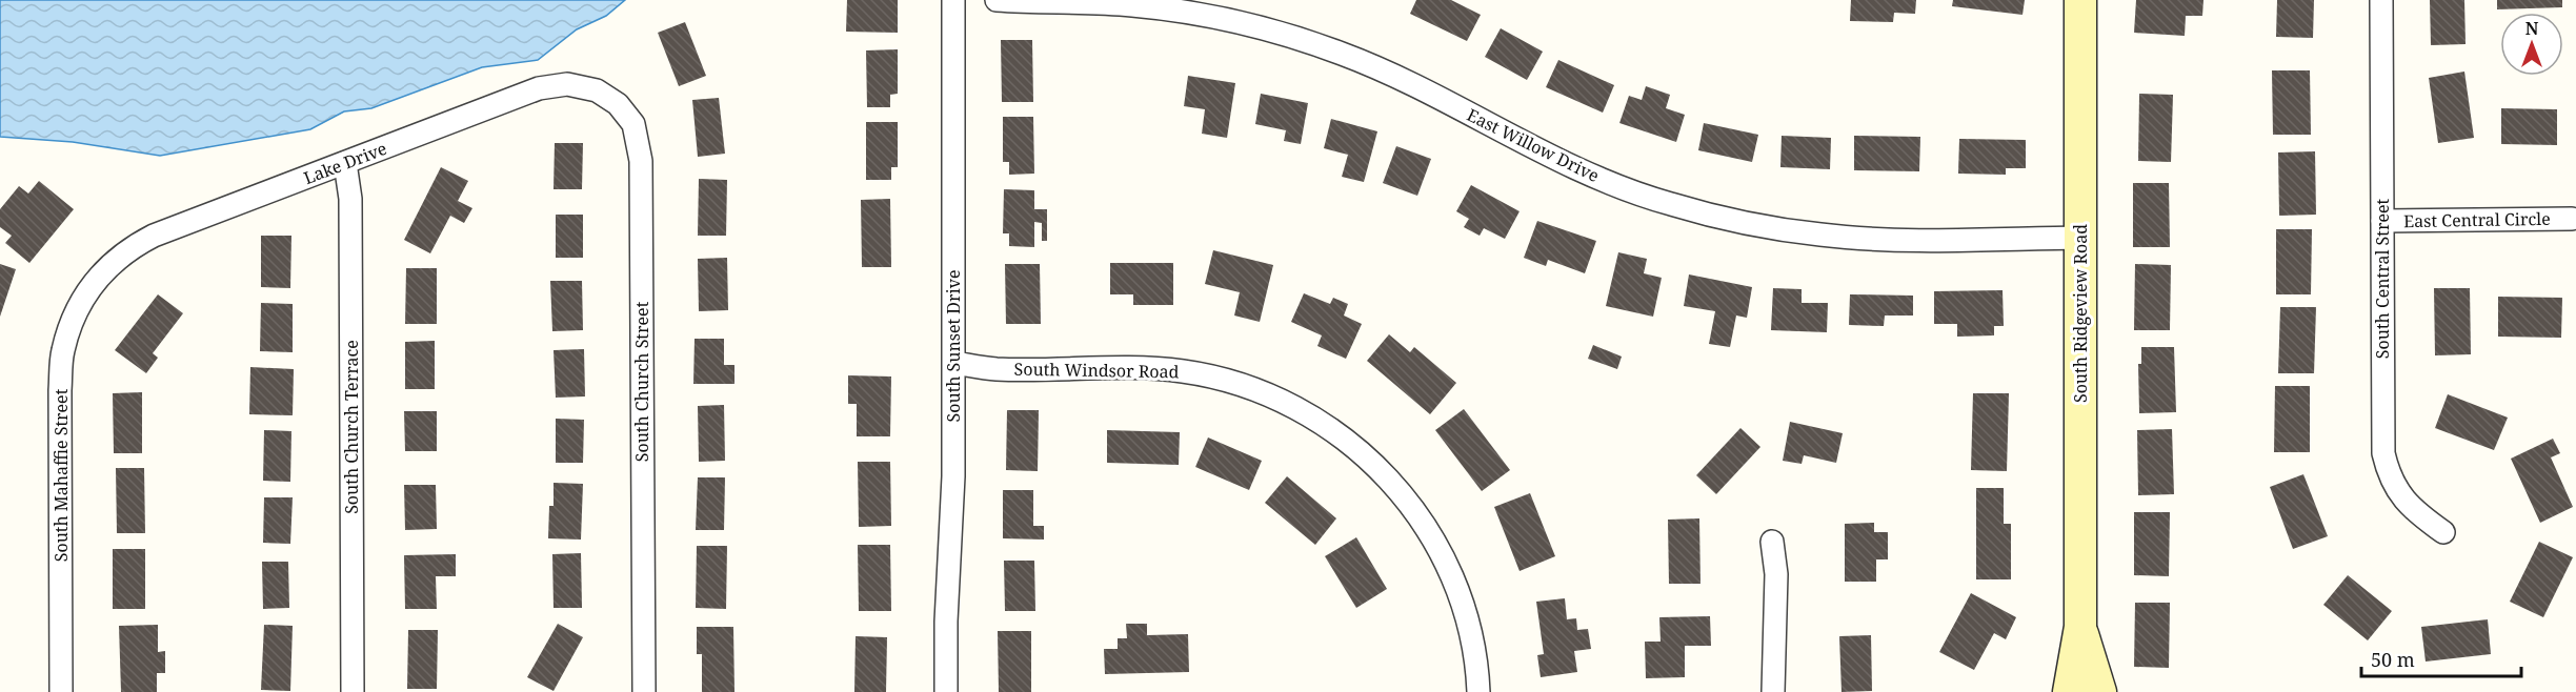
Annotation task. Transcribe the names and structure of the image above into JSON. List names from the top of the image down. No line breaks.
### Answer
{"streets":{"main road":["South Ridgeview Road"],"street":["East Willow Drive","Lake Drive","East Central Circle","South Central Street","South Sunset Drive","South Windsor Road","South Church Street","South Church Terrace","South Mahaffie Street"]},"crossings":[["East Willow Drive","South Ridgeview Road"],["Lake Drive","South Church Street"],["Lake Drive","South Church Terrace"],["Lake Drive","South Mahaffie Street"],["East Central Circle","South Central Street"],["South Sunset Drive","South Windsor Road"]],"scale_bar":"50 m","north":"top"}
